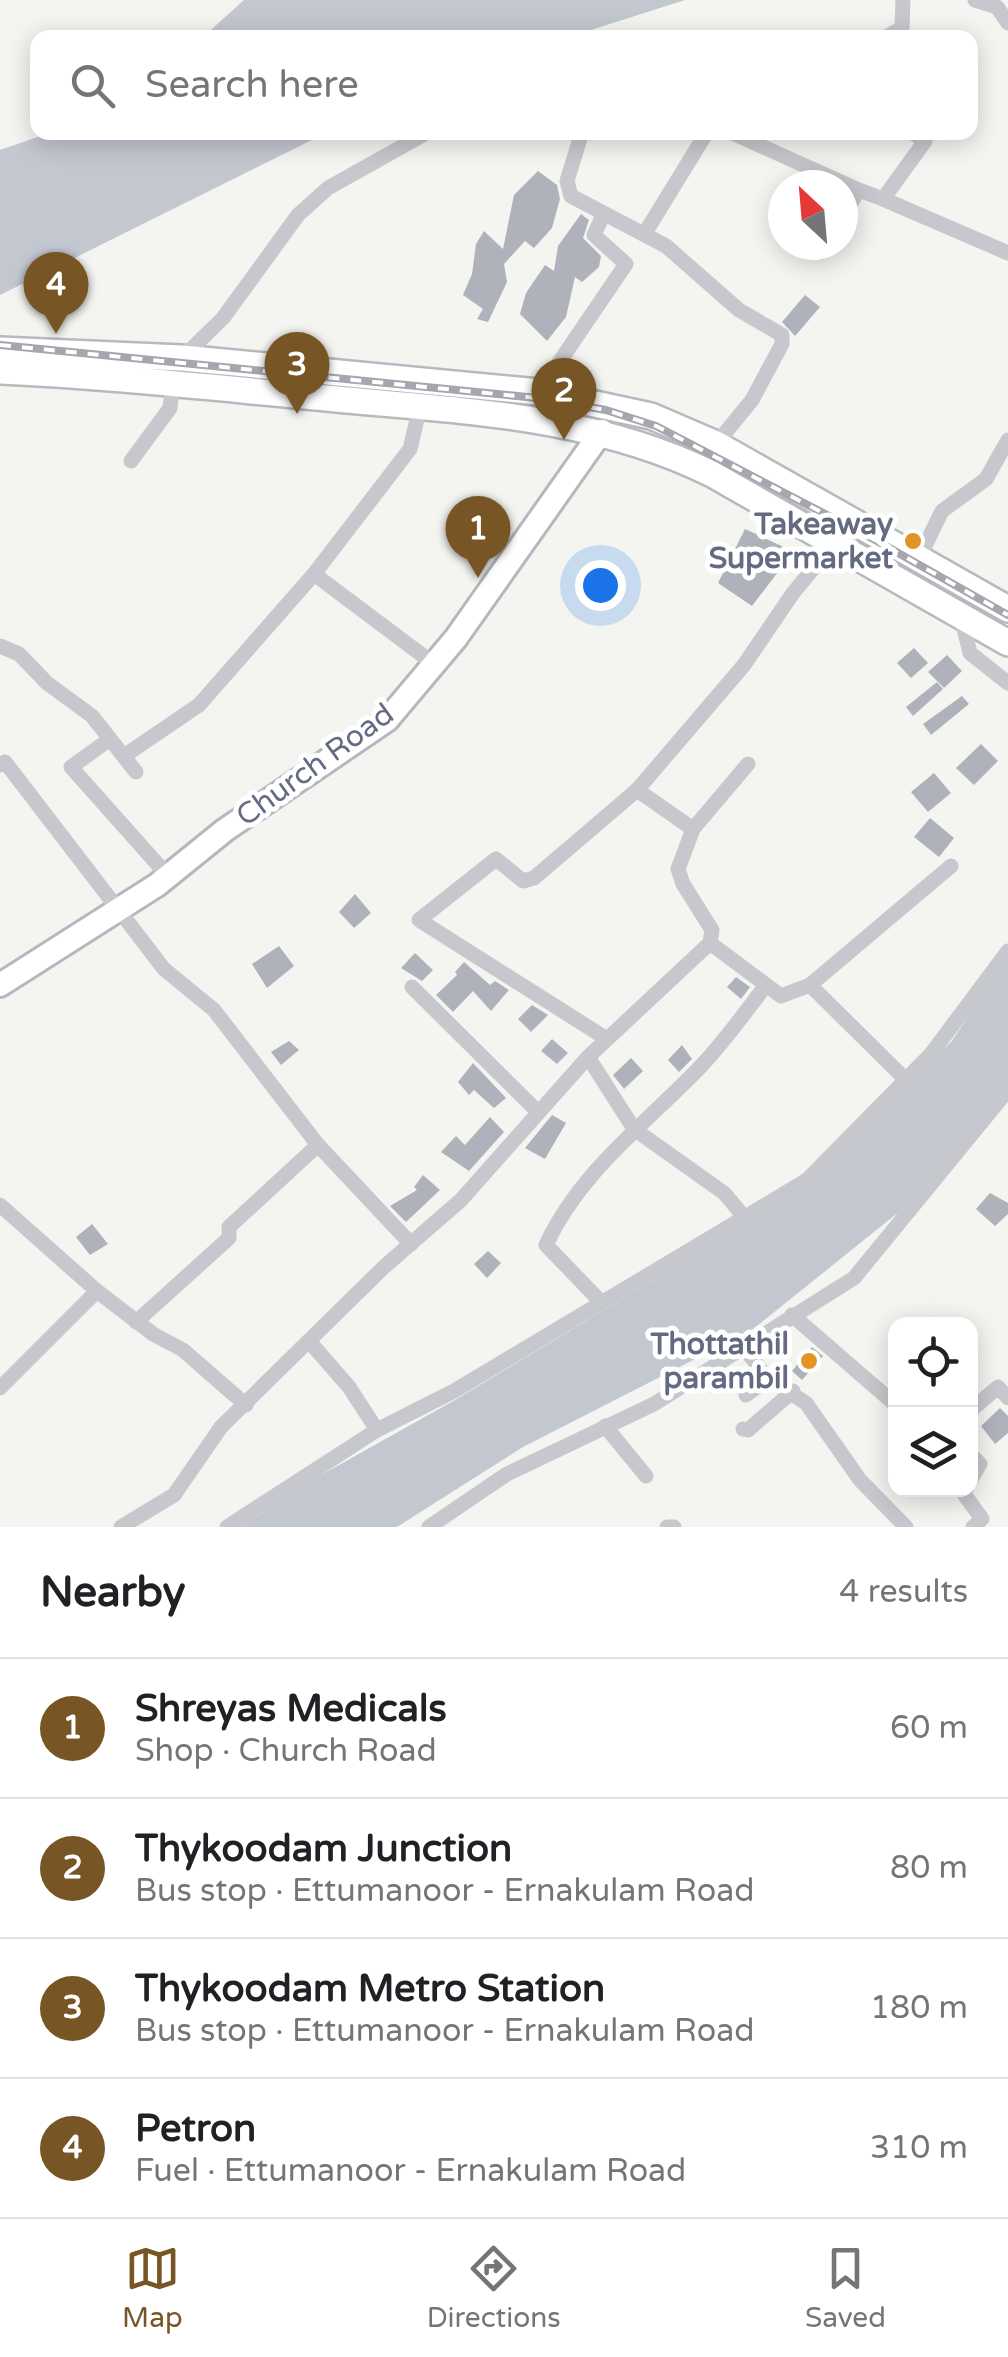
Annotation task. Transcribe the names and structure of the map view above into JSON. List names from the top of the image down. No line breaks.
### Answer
{"streets":{"street":["Church Road"]},"places":["Takeaway Supermarket","Thottathil parambil"],"north":"top left","page":{"search":"Search here","pins":["4","3","2","1"],"heading":["Nearby","4 results"],"list":[{"mark":"1","name":"Shreyas Medicals","note":"Shop · Church Road","value":"60 m"},{"mark":"2","name":"Thykoodam Junction","note":"Bus stop · Ettumanoor - Ernakulam Road","value":"80 m"},{"mark":"3","name":"Thykoodam Metro Station","note":"Bus stop · Ettumanoor - Ernakulam Road","value":"180 m"},{"mark":"4","name":"Petron","note":"Fuel · Ettumanoor - Ernakulam Road","value":"310 m"}],"nav":["Map","Directions","Saved"]}}
